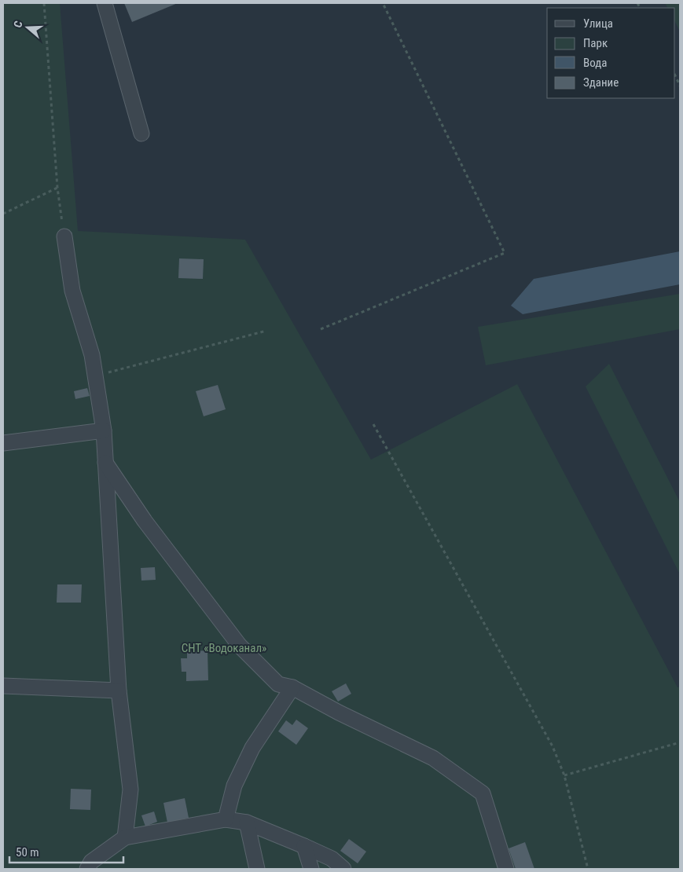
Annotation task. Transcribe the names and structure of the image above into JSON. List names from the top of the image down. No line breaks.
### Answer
{"parks":["СНТ «Водоканал»"],"legend":["Улица","Парк","Вода","Здание"],"scale_bar":"50 m","north":"left"}
